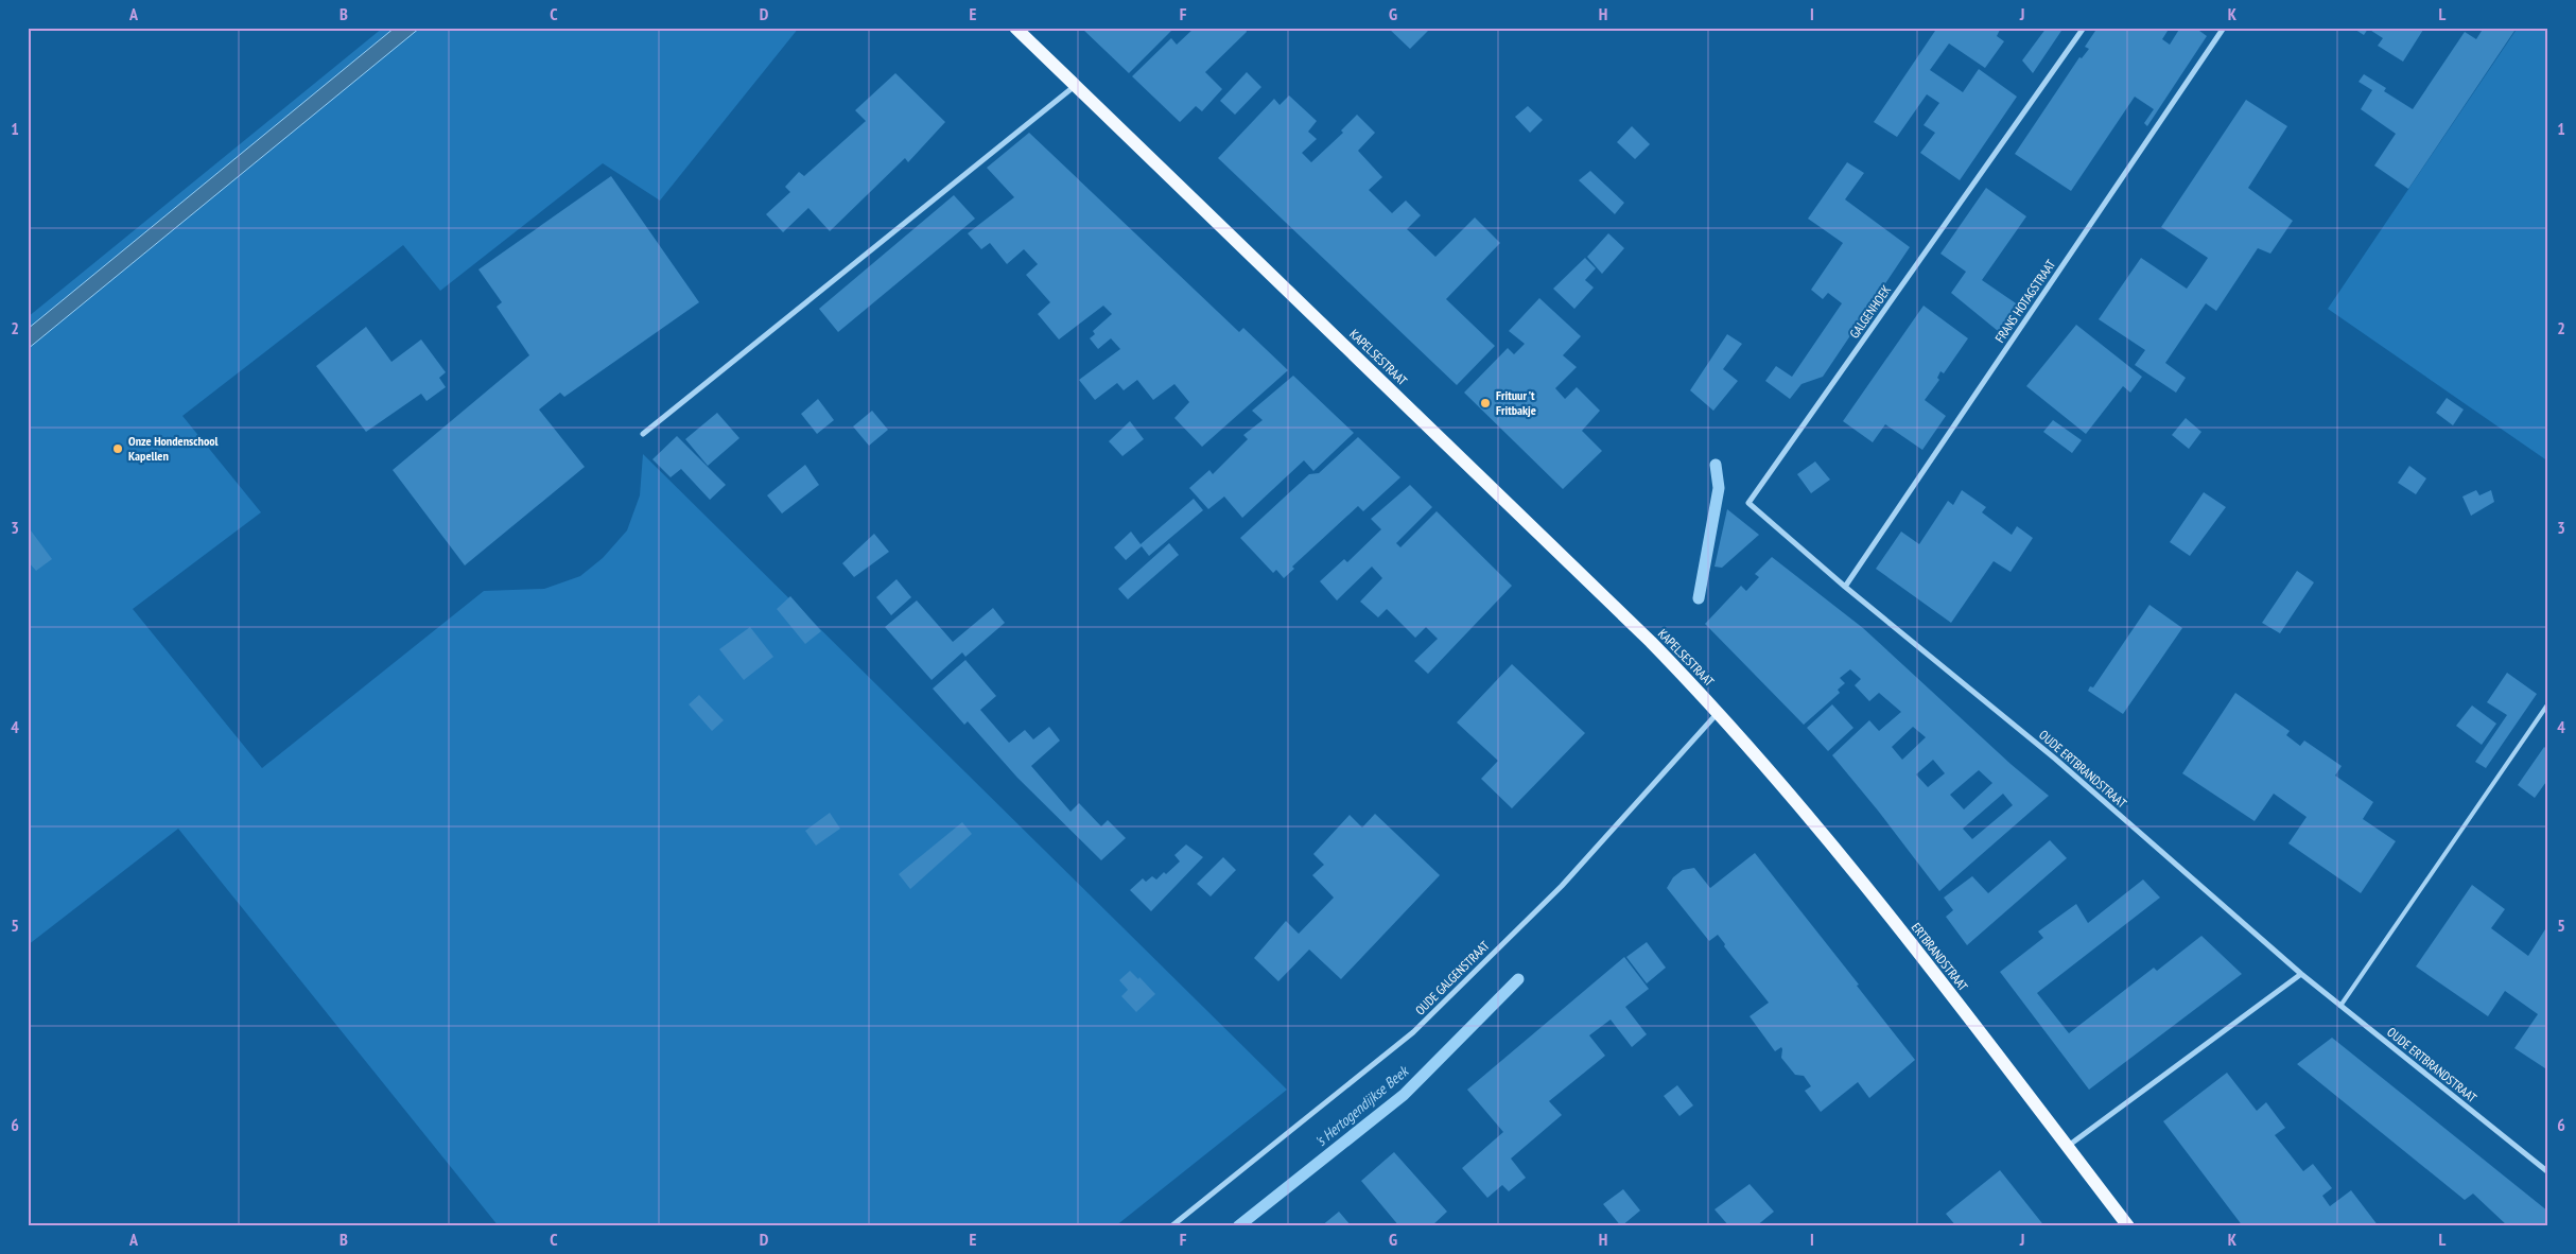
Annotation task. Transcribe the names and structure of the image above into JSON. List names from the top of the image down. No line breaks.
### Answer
{"streets":{"main road":["KAPELSESTRAAT","ERTBRANDSTRAAT"],"street":["FRANS HOTAGSTRAAT","GALGENHOEK","OUDE ERTBRANDSTRAAT","OUDE GALGENSTRAAT"]},"crossings":[["FRANS HOTAGSTRAAT","GALGENHOEK"],["FRANS HOTAGSTRAAT","OUDE ERTBRANDSTRAAT"],["GALGENHOEK","OUDE ERTBRANDSTRAAT"],["KAPELSESTRAAT","ERTBRANDSTRAAT"],["KAPELSESTRAAT","OUDE GALGENSTRAAT"],["ERTBRANDSTRAAT","OUDE GALGENSTRAAT"]],"water":["'s Hertogendijkse Beek"],"places":["Frituur 't Fritbakje","Onze Hondenschool Kapellen"],"grid":{"columns":["A","B","C","D","E","F","G","H","I","J","K","L"],"rows":["1","2","3","4","5","6"]}}
